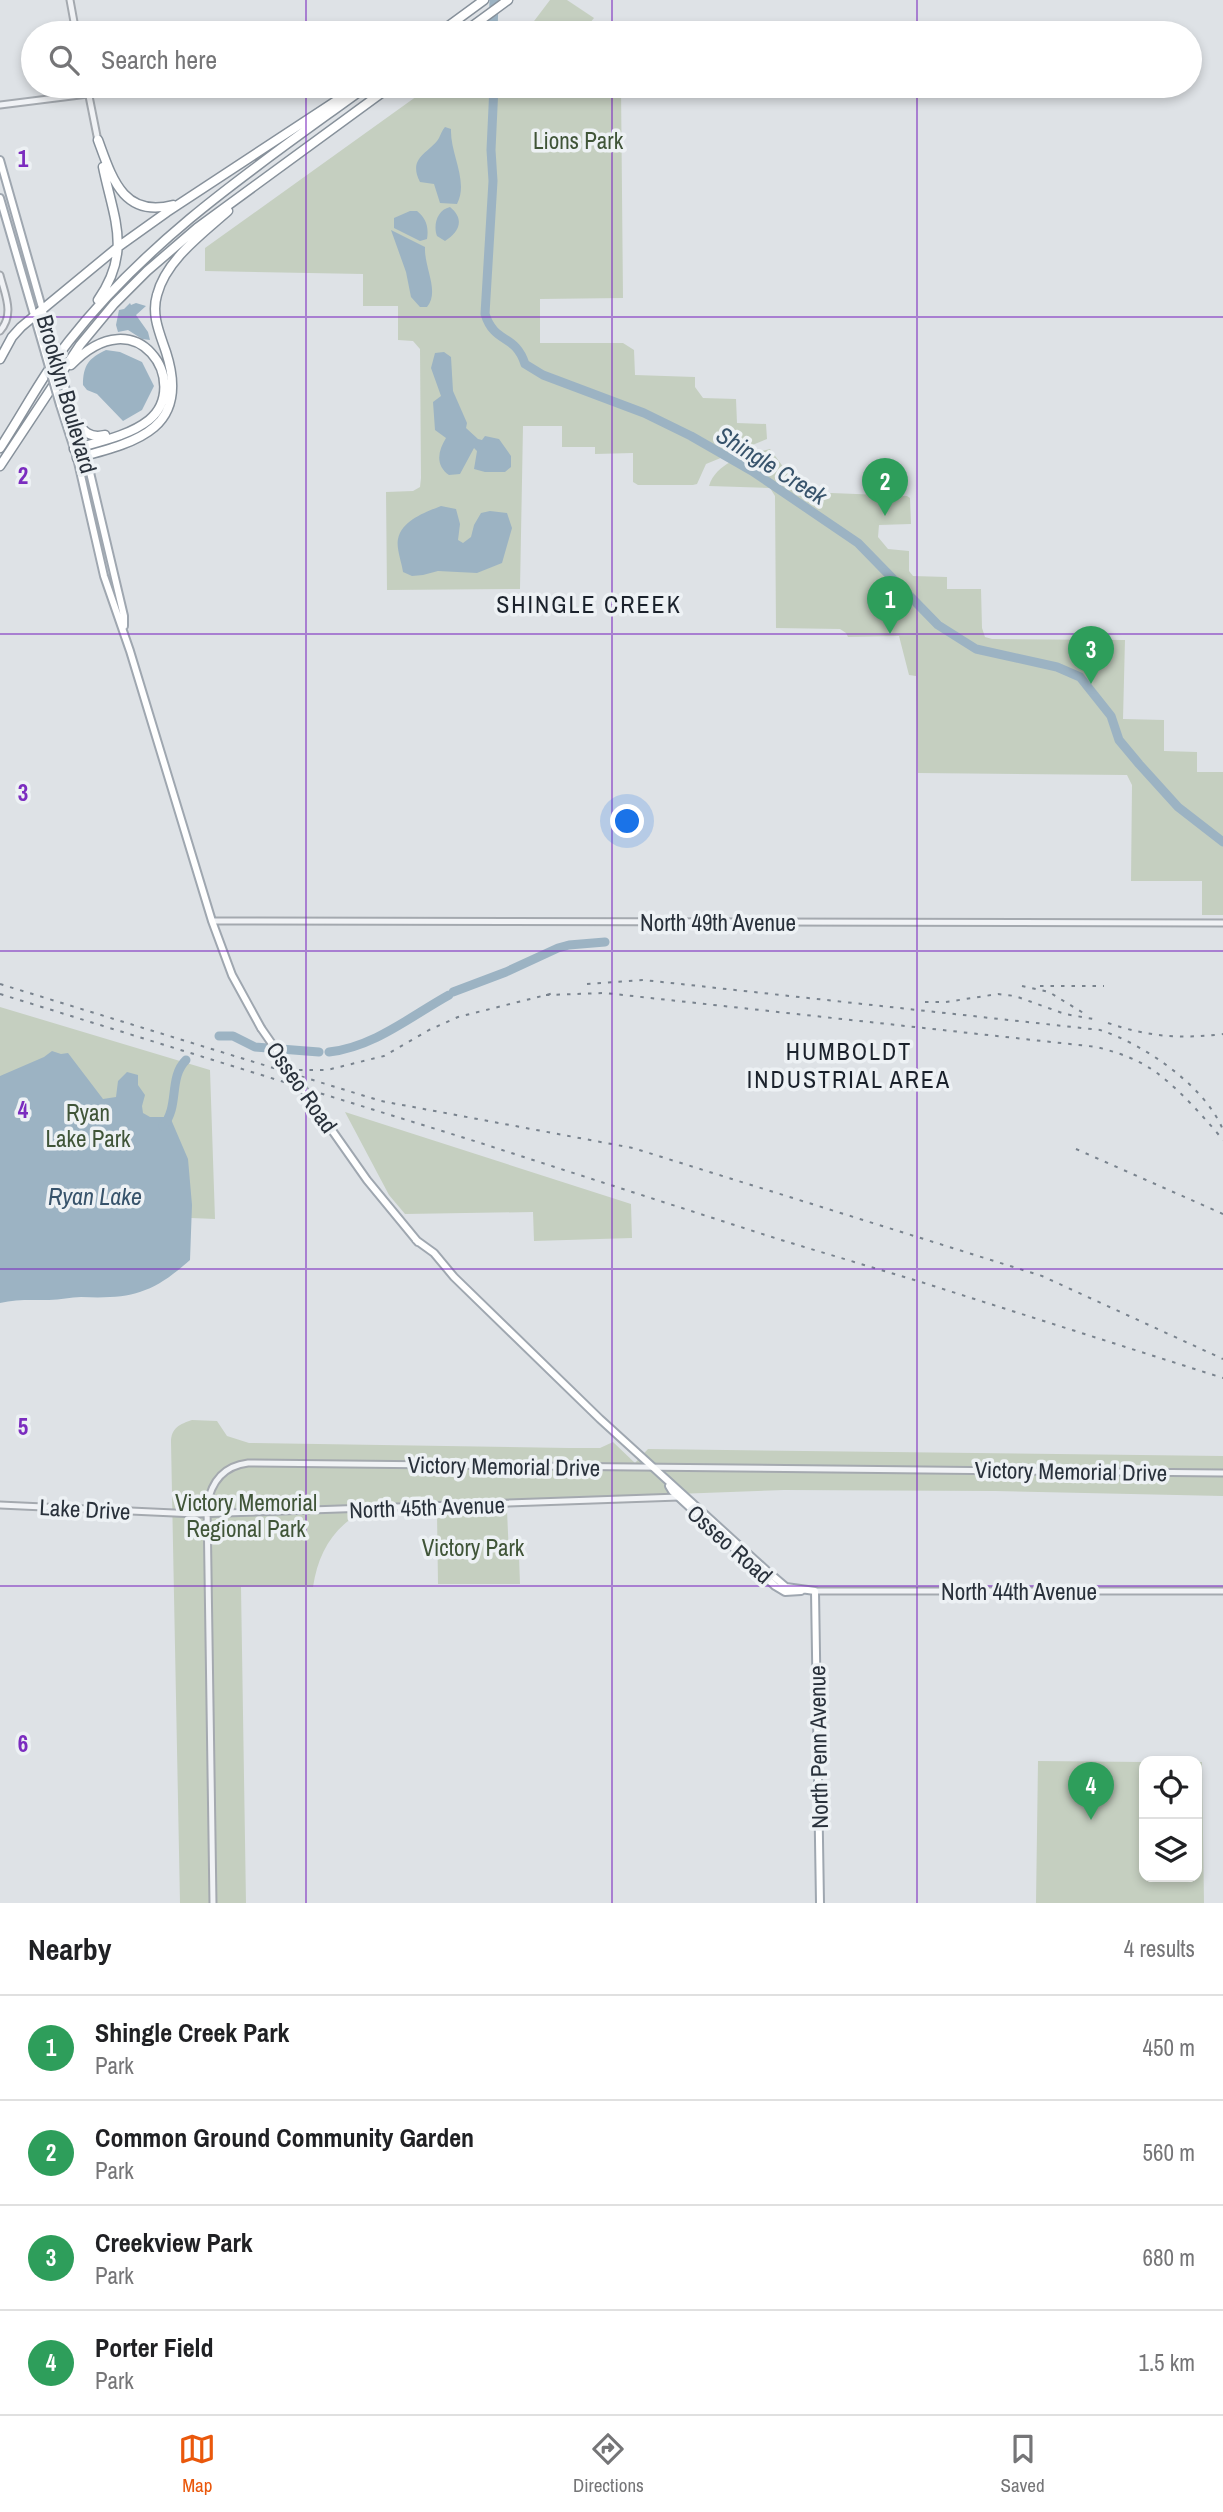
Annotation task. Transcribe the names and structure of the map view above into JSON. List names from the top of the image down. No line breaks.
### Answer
{"streets":{"main road":["Brooklyn Boulevard","Osseo Road","North Penn Avenue"],"street":["North 49th Avenue","Victory Memorial Drive","North 45th Avenue","Lake Drive","North 44th Avenue"]},"crossings":[["Brooklyn Boulevard","North 49th Avenue"],["Brooklyn Boulevard","Osseo Road"],["North 49th Avenue","Osseo Road"],["Osseo Road","Victory Memorial Drive"],["Osseo Road","North 45th Avenue"],["Osseo Road","North 44th Avenue"],["Osseo Road","North Penn Avenue"],["Victory Memorial Drive","North 45th Avenue"],["North 45th Avenue","Lake Drive"],["North 44th Avenue","North Penn Avenue"]],"districts":["SHINGLE CREEK","HUMBOLDT INDUSTRIAL AREA"],"water":["Shingle Creek","Ryan Lake"],"parks":["Lions Park","Ryan Lake Park","Victory Memorial Regional Park","Victory Park"],"page":{"search":"Search here","pins":["2","1","3","4"],"heading":["Nearby","4 results"],"list":[{"mark":"1","name":"Shingle Creek Park","note":"Park","value":"450 m"},{"mark":"2","name":"Common Ground Community Garden","note":"Park","value":"560 m"},{"mark":"3","name":"Creekview Park","note":"Park","value":"680 m"},{"mark":"4","name":"Porter Field","note":"Park","value":"1.5 km"}],"nav":["Map","Directions","Saved"]},"grid":{"rows":["1","2","3","4","5","6"]}}
